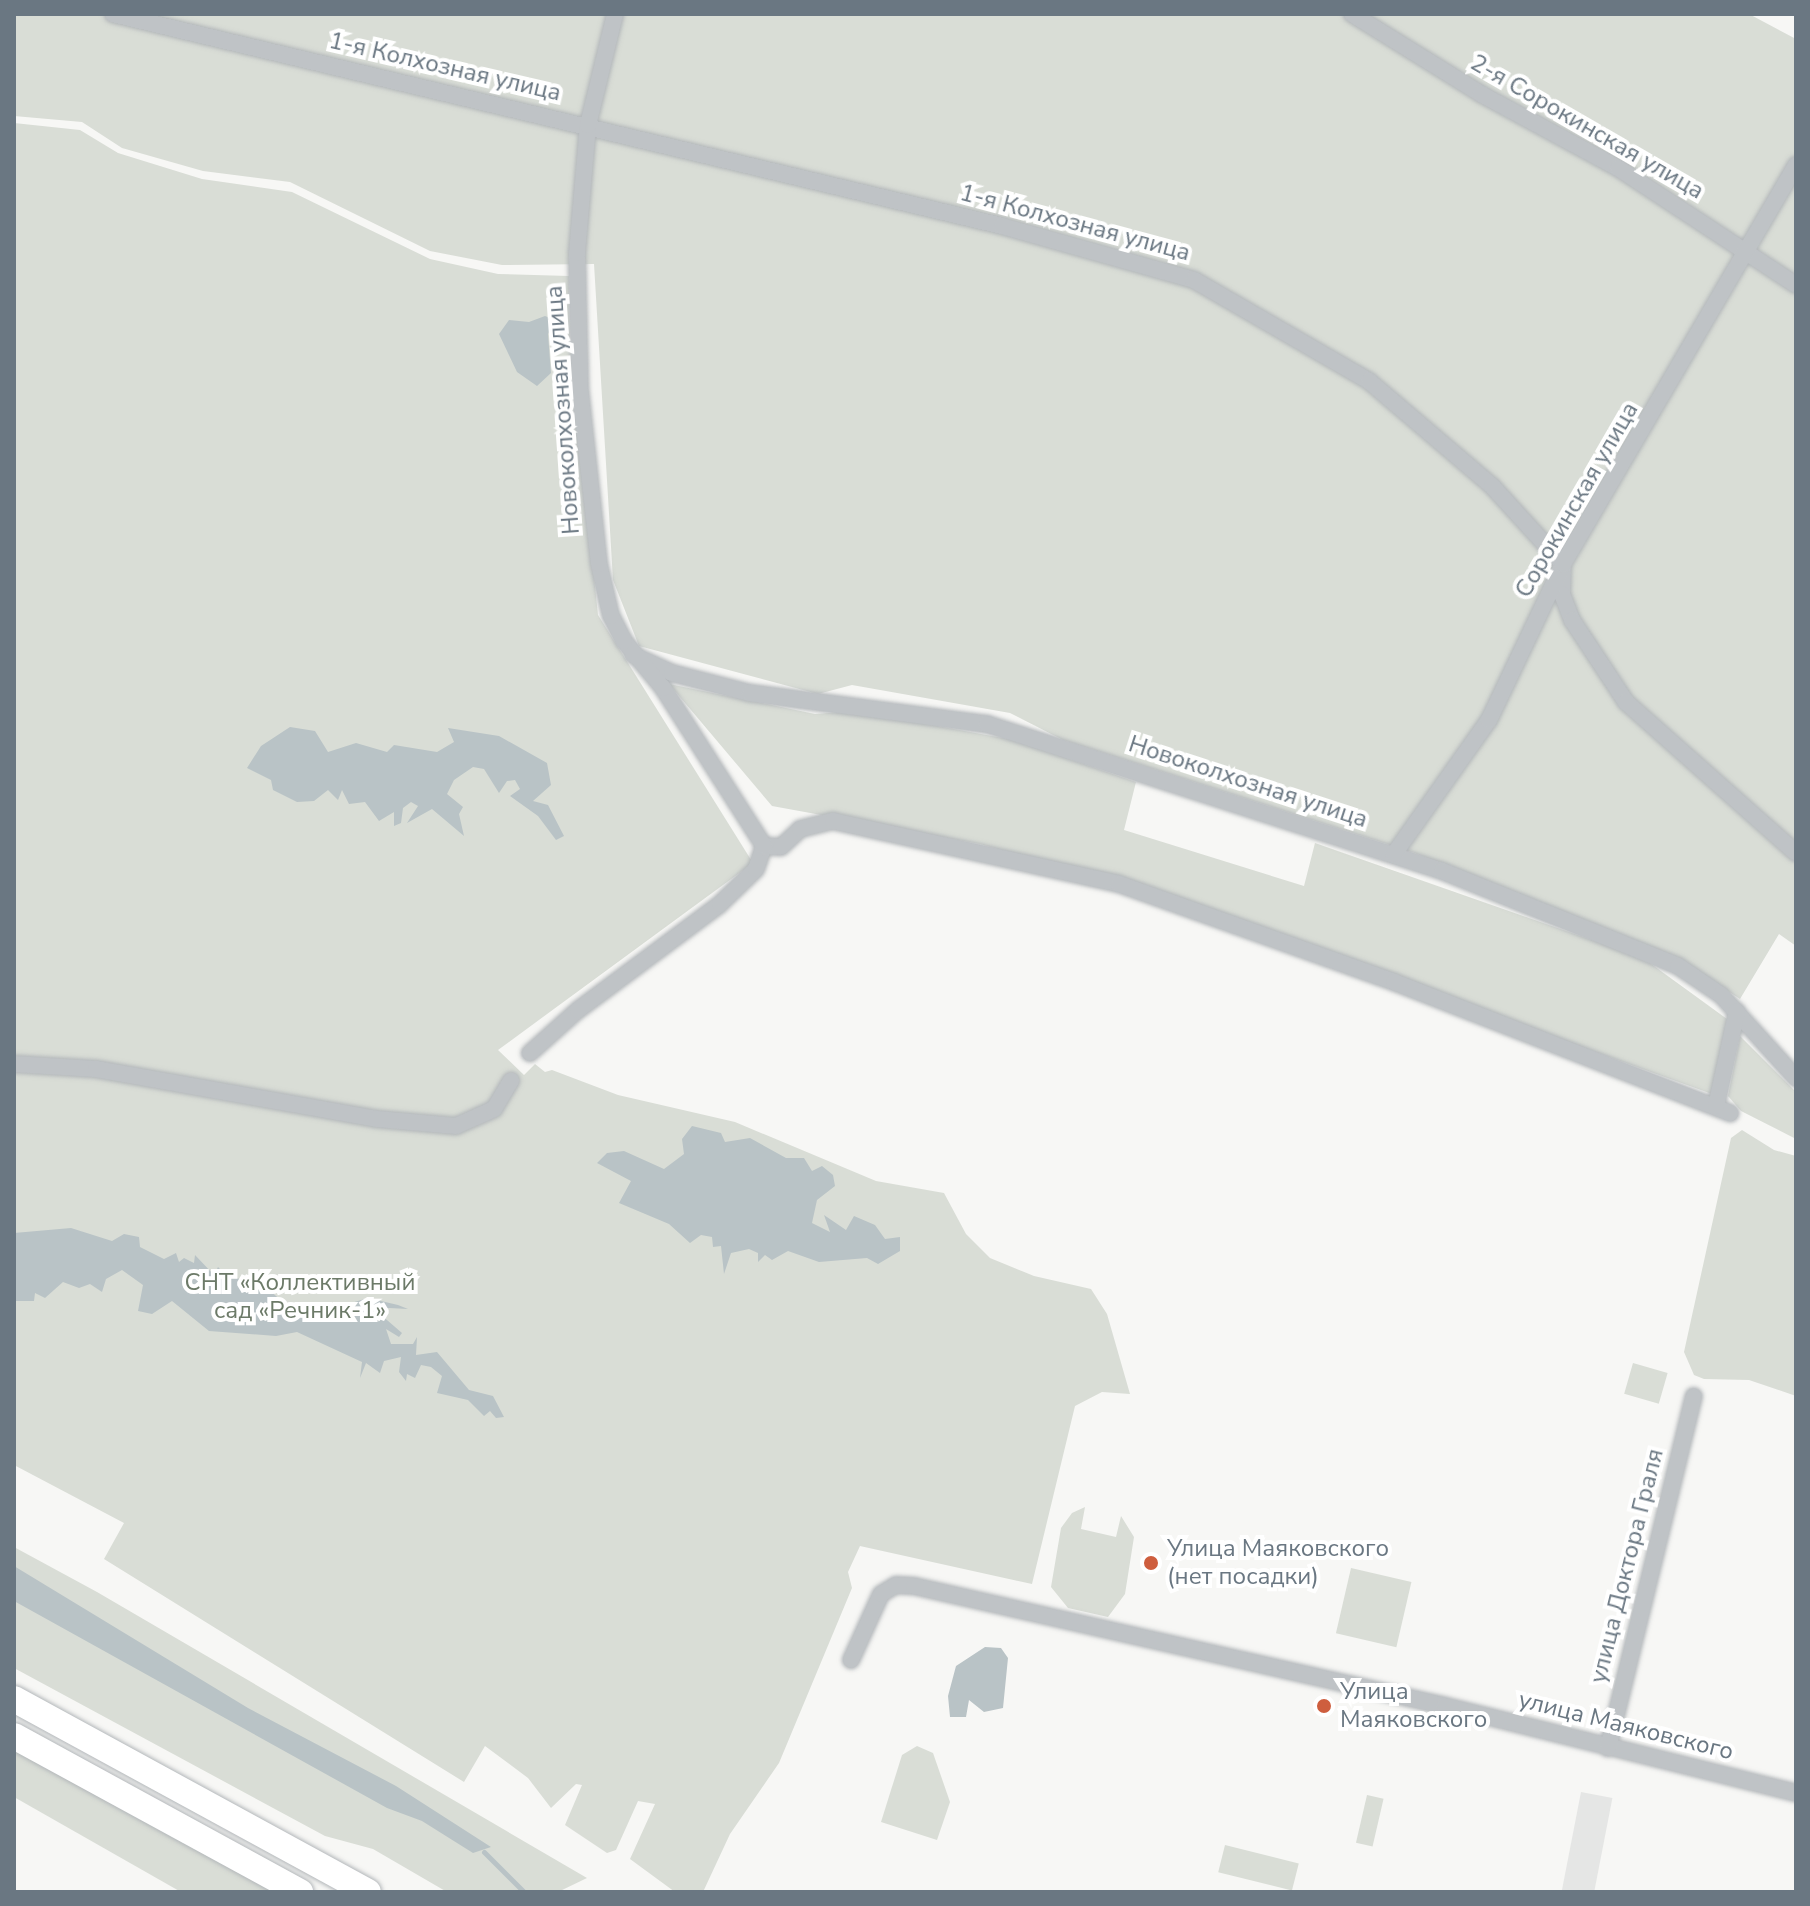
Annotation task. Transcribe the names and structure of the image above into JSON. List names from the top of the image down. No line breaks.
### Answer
{"streets":{"street":["1-я Колхозная улица","2-я Сорокинская улица","Новоколхозная улица","Сорокинская улица","улица Доктора Граля","улица Маяковского"]},"crossings":[["1-я Колхозная улица","Новоколхозная улица"],["1-я Колхозная улица","Сорокинская улица"],["2-я Сорокинская улица","Сорокинская улица"],["Новоколхозная улица","Сорокинская улица"],["улица Доктора Граля","улица Маяковского"]],"parks":["СНТ «Коллективный сад «Речник-1»"],"places":["Улица Маяковского (нет посадки)","Улица Маяковского"]}
